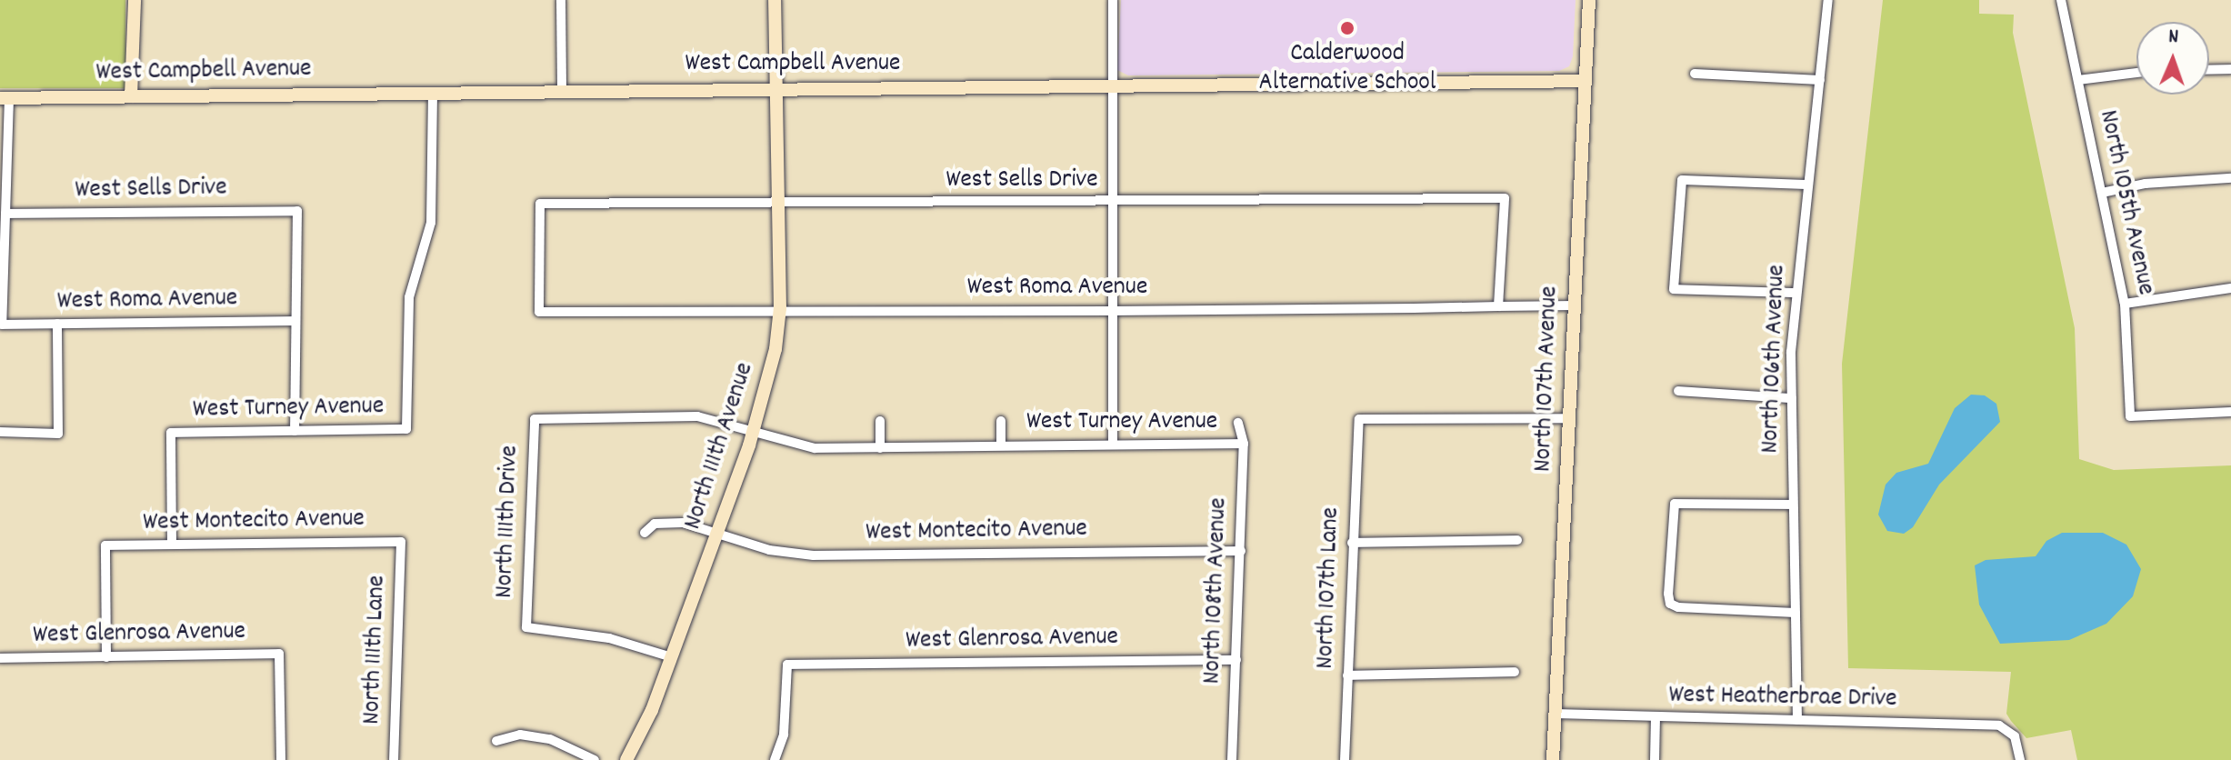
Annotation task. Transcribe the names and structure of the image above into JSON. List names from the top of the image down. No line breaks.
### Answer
{"streets":{"street":["West Campbell Avenue","West Sells Drive","North 105th Avenue","West Roma Avenue","North 106th Avenue","North 107th Avenue","West Turney Avenue","North 111th Avenue","West Montecito Avenue","North 111th Drive","North 107th Lane","North 108th Avenue","West Glenrosa Avenue","North 111th Lane","West Heatherbrae Drive"]},"crossings":[["West Campbell Avenue","North 107th Avenue"],["West Campbell Avenue","West Turney Avenue"],["West Campbell Avenue","North 111th Avenue"],["West Sells Drive","West Roma Avenue"],["West Sells Drive","North 111th Avenue"],["West Roma Avenue","North 107th Avenue"],["West Roma Avenue","North 111th Avenue"],["North 106th Avenue","West Heatherbrae Drive"],["North 107th Avenue","North 107th Lane"],["North 107th Avenue","West Heatherbrae Drive"],["West Turney Avenue","North 111th Avenue"],["West Turney Avenue","West Montecito Avenue"],["West Turney Avenue","North 111th Drive"],["West Turney Avenue","North 108th Avenue"],["North 111th Avenue","West Montecito Avenue"],["North 111th Avenue","North 111th Drive"],["West Montecito Avenue","North 108th Avenue"],["West Montecito Avenue","West Glenrosa Avenue"],["West Montecito Avenue","North 111th Lane"],["North 108th Avenue","West Glenrosa Avenue"]],"places":["Calderwood Alternative School"],"north":"top"}
